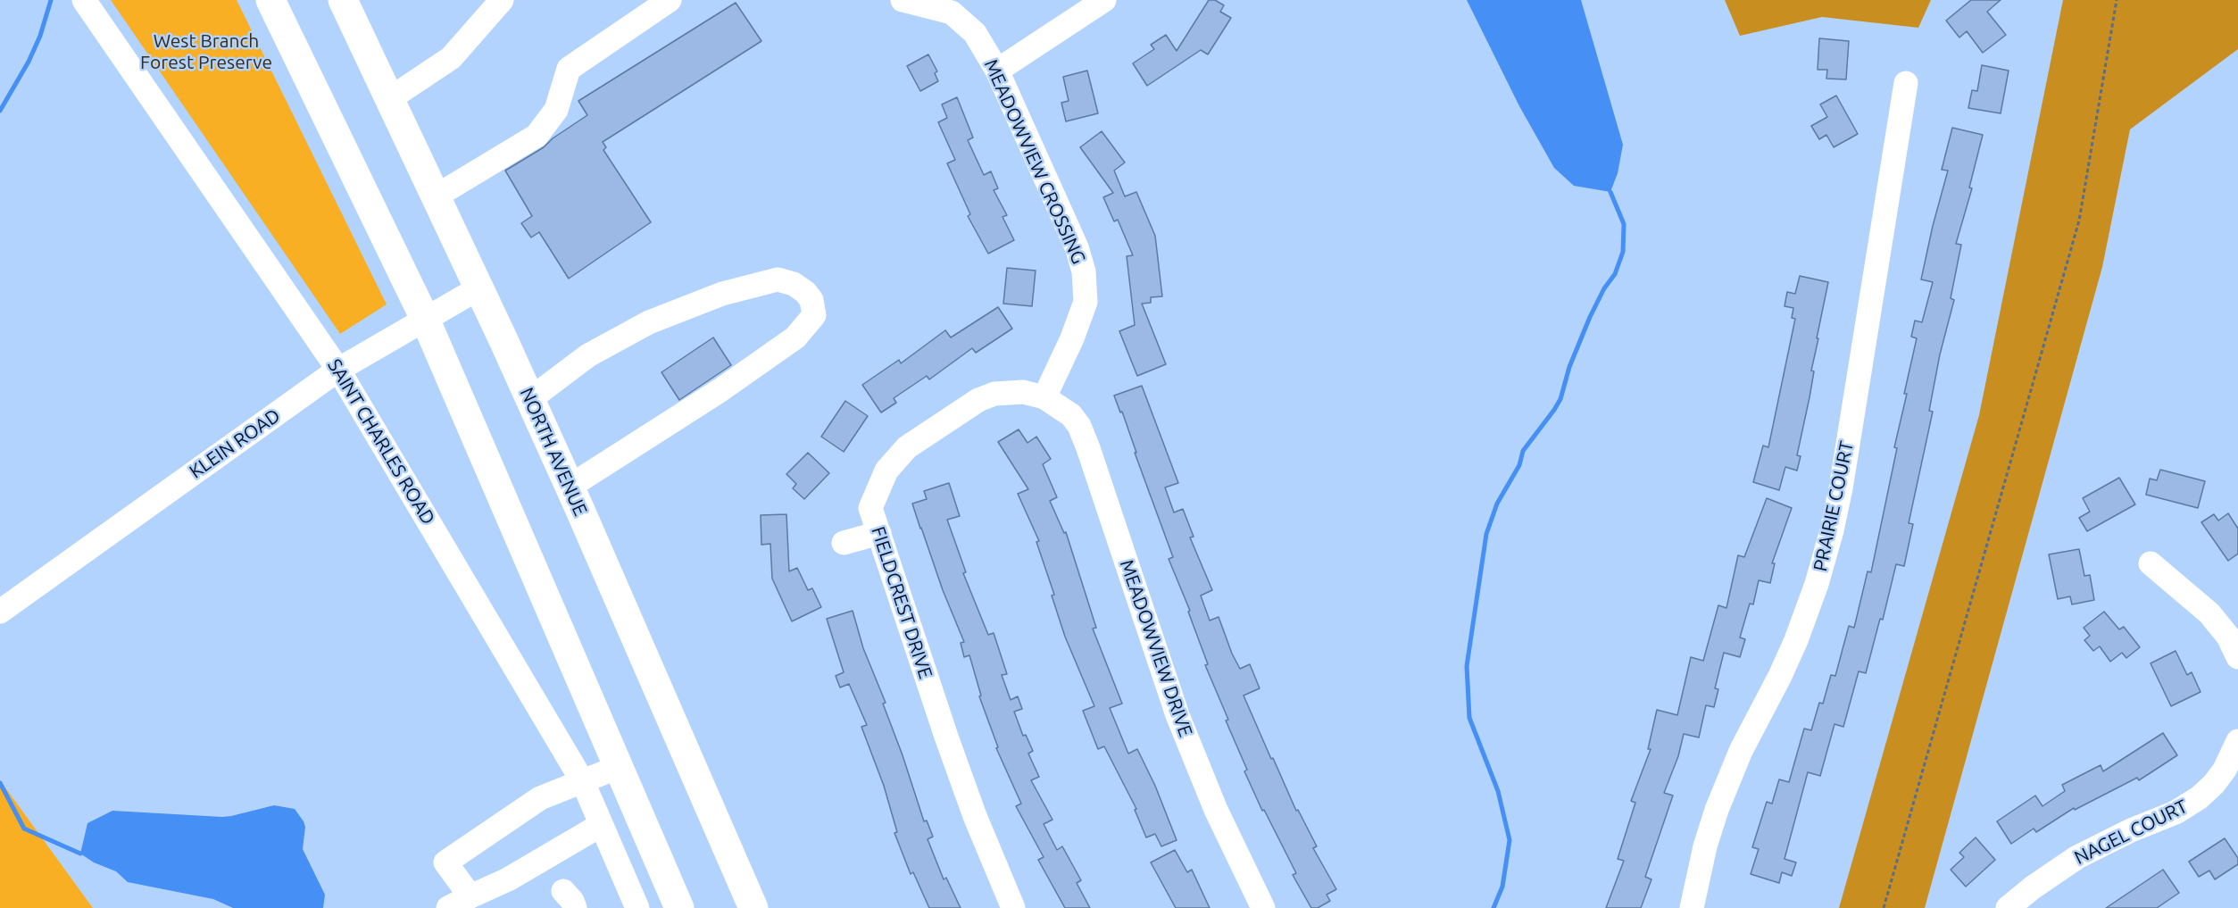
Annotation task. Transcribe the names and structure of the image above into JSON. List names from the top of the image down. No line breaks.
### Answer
{"streets":{"main road":["NORTH AVENUE"],"street":["MEADOWVIEW CROSSING","SAINT CHARLES ROAD","KLEIN ROAD","PRAIRIE COURT","FIELDCREST DRIVE","MEADOWVIEW DRIVE","NAGEL COURT"]},"crossings":[["MEADOWVIEW CROSSING","FIELDCREST DRIVE"],["MEADOWVIEW CROSSING","MEADOWVIEW DRIVE"],["SAINT CHARLES ROAD","KLEIN ROAD"],["KLEIN ROAD","NORTH AVENUE"],["FIELDCREST DRIVE","MEADOWVIEW DRIVE"]],"parks":["West Branch Forest Preserve"]}
